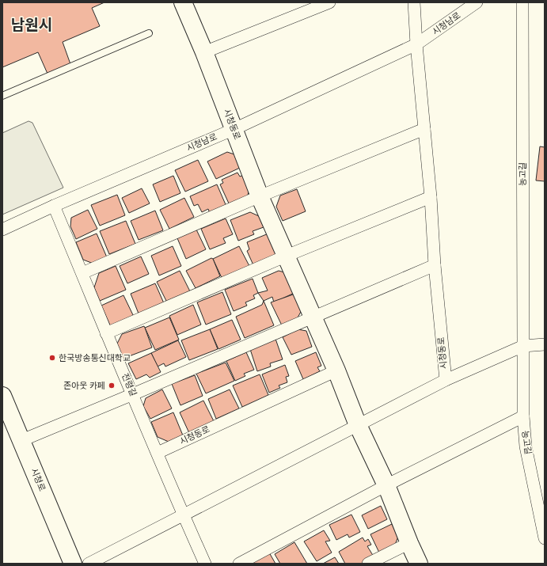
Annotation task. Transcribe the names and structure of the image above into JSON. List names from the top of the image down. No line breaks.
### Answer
{"streets":{"street":["시청남로","시청동로","농고길","전령길","시청로"]},"crossings":[["시청남로","시청동로"],["시청남로","전령길"],["시청동로","전령길"]],"districts":["남원시"],"places":["한국방송통신대학교","존아웃 카페"]}
